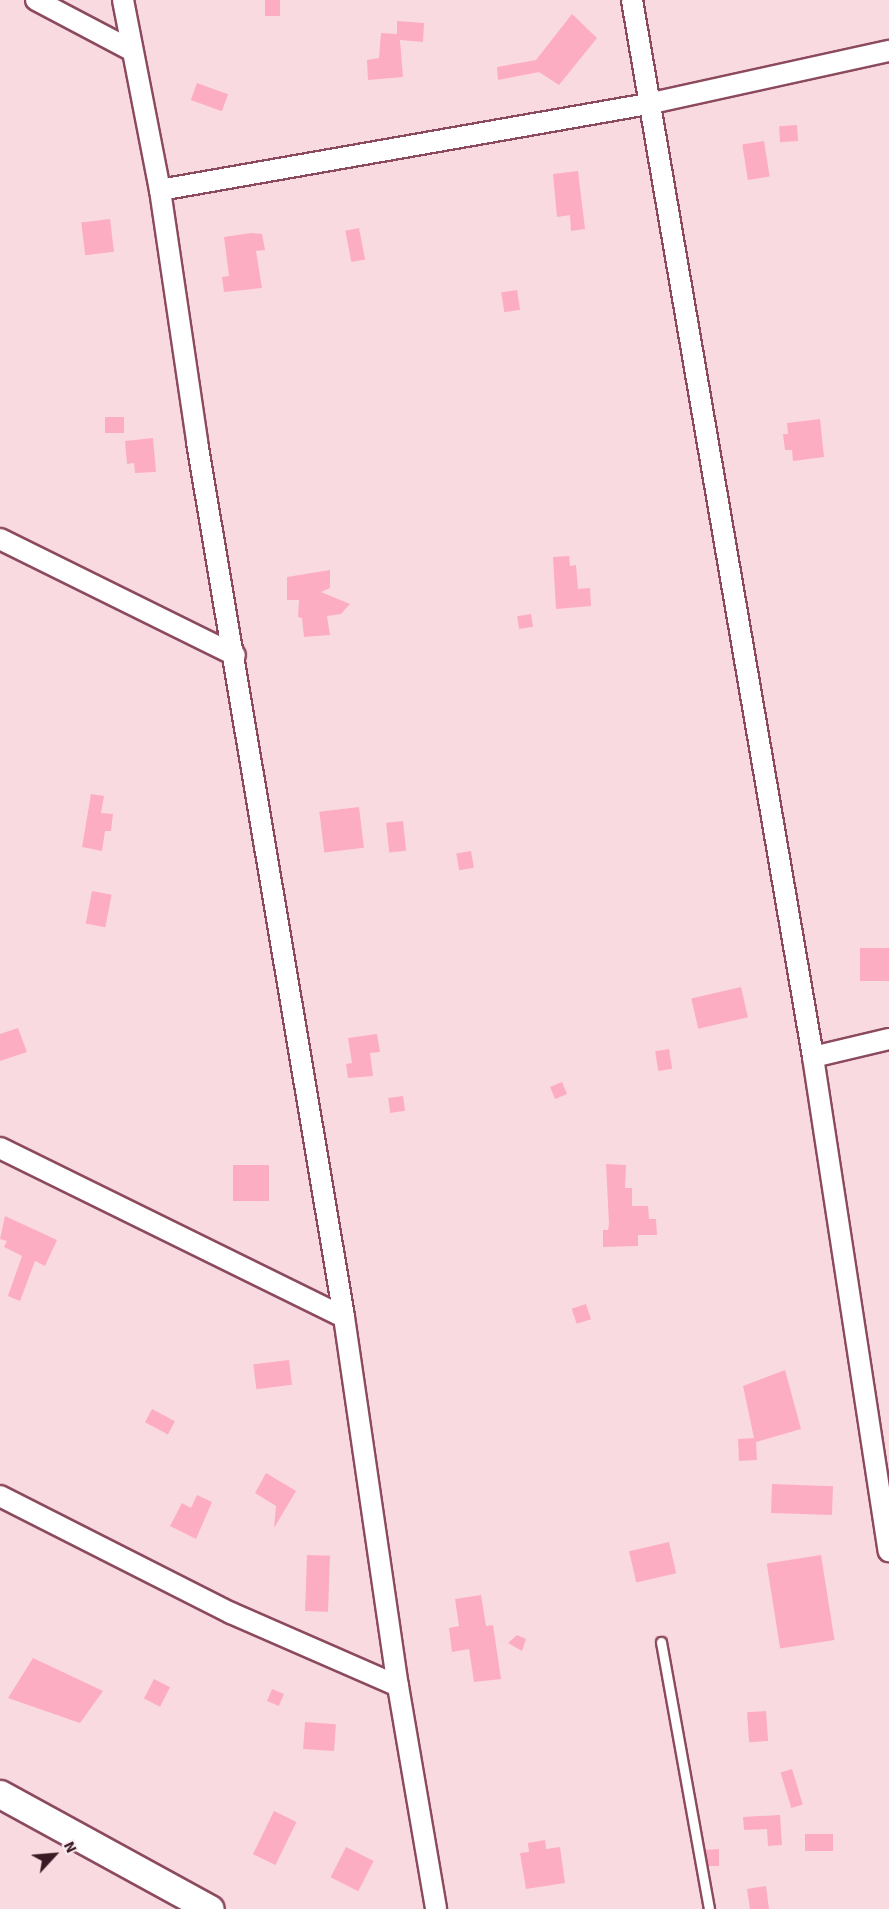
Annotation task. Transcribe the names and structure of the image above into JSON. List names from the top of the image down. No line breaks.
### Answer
{"north":"top right"}
